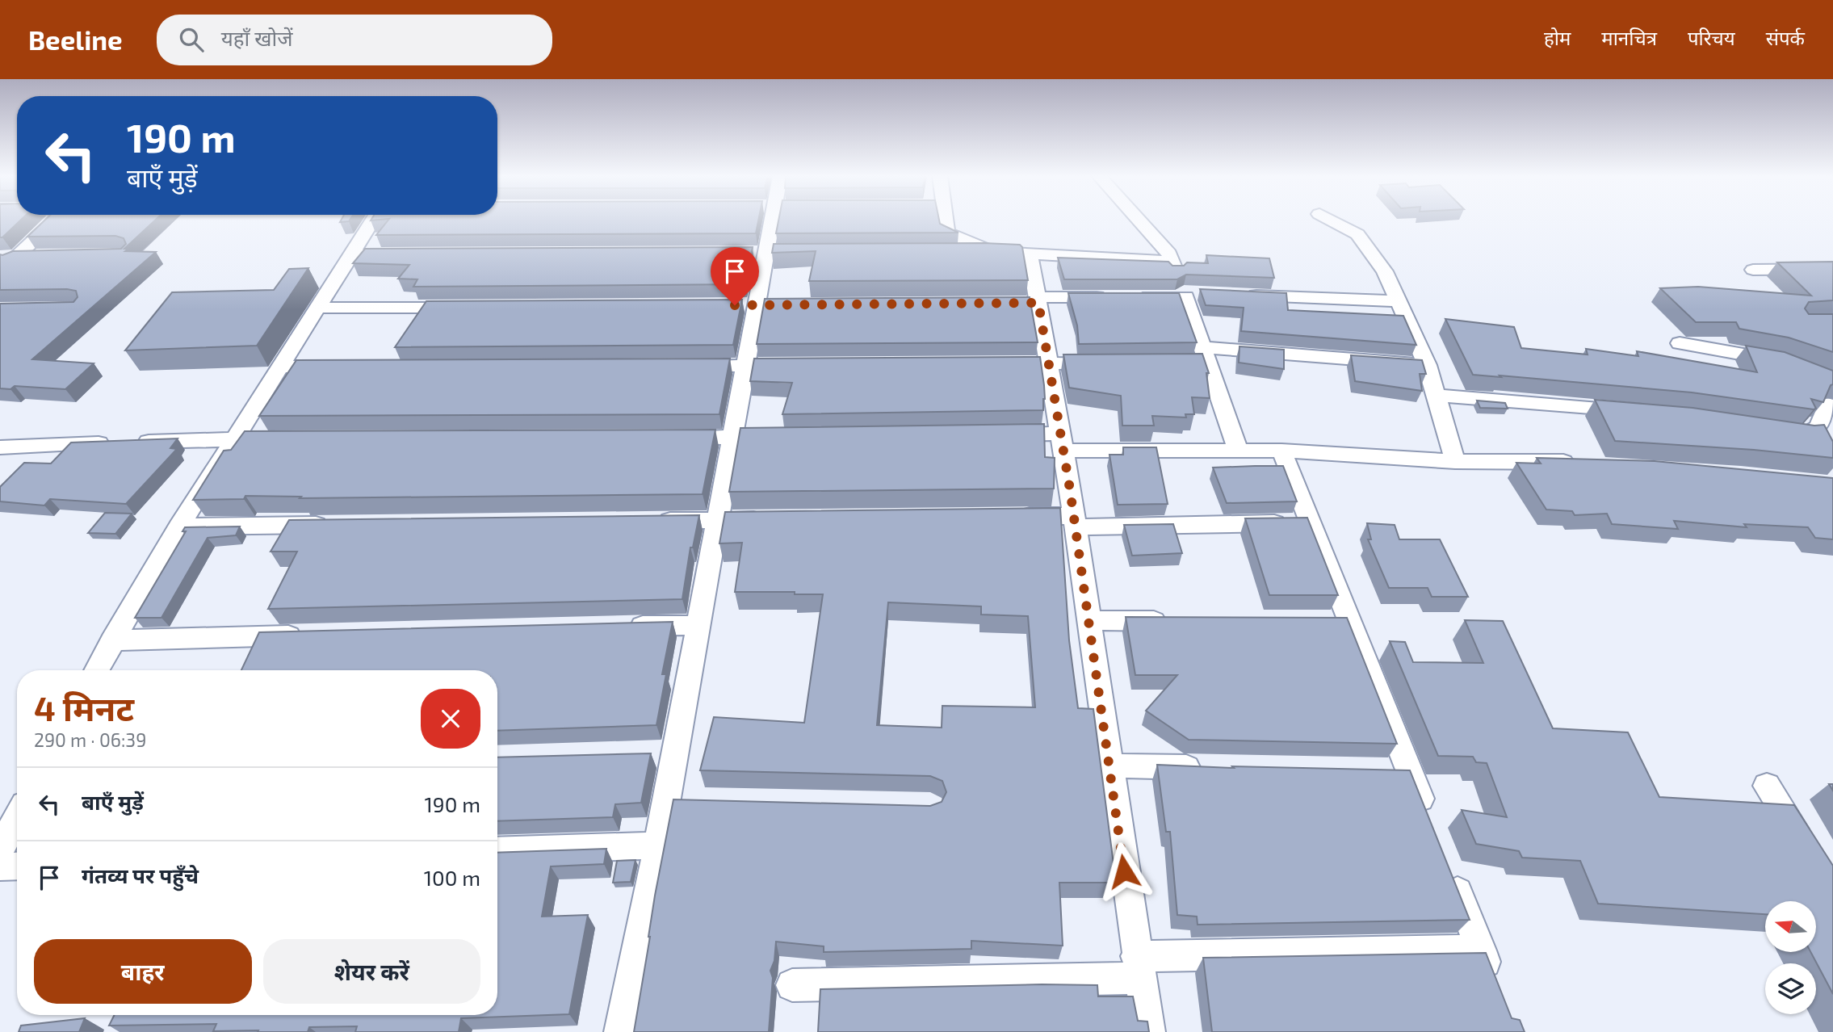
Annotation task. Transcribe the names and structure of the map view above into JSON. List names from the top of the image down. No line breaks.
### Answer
{"north":"left","page":{"header":"Beeline","search":"यहाँ खोजें","nav":["होम","मानचित्र","परिचय","संपर्क"],"turn":["190 m","बाएँ मुड़ें"],"heading":["4 मिनट","290 m · 06:39"],"list":[{"name":"बाएँ मुड़ें","value":"190 m"},{"name":"गंतव्य पर पहुँचे","value":"100 m"}],"buttons":["बाहर","शेयर करें"]}}
